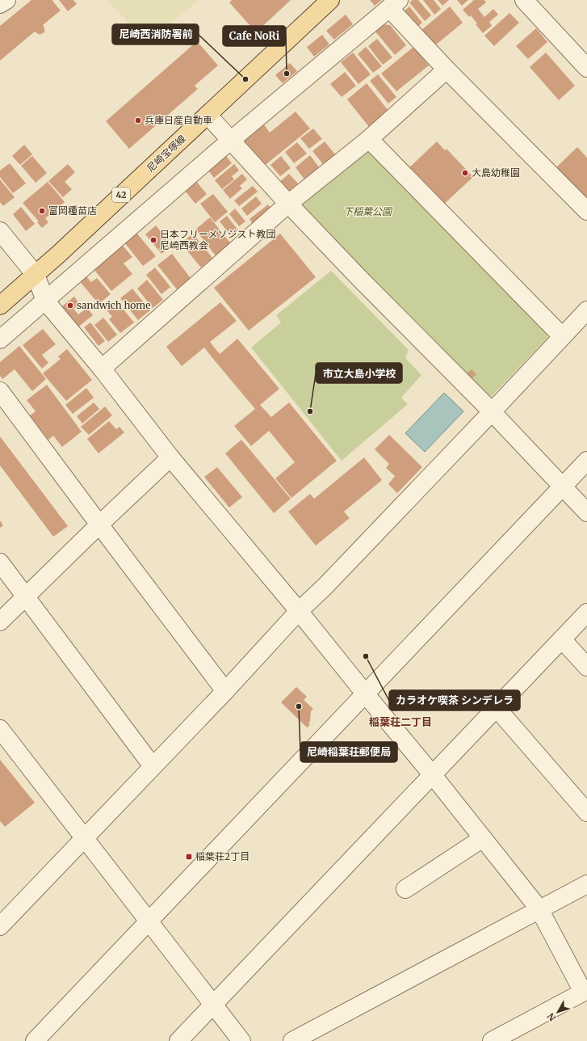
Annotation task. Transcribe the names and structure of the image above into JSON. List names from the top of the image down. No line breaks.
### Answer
{"streets":{"main road":["尼崎宝塚線","42"]},"districts":["稲葉荘二丁目"],"parks":["下稲葉公園"],"places":{"other":["Cafe NoRi","尼崎西消防署前","兵庫日産自動車","大島幼稚園","富岡種苗店","日本フリーメソジスト教団 尼崎西教会","sandwich home","市立大島小学校","カラオケ喫茶 シンデレラ","尼崎稲葉荘郵便局"],"transit":["稲葉荘2丁目"]},"north":"bottom left"}
